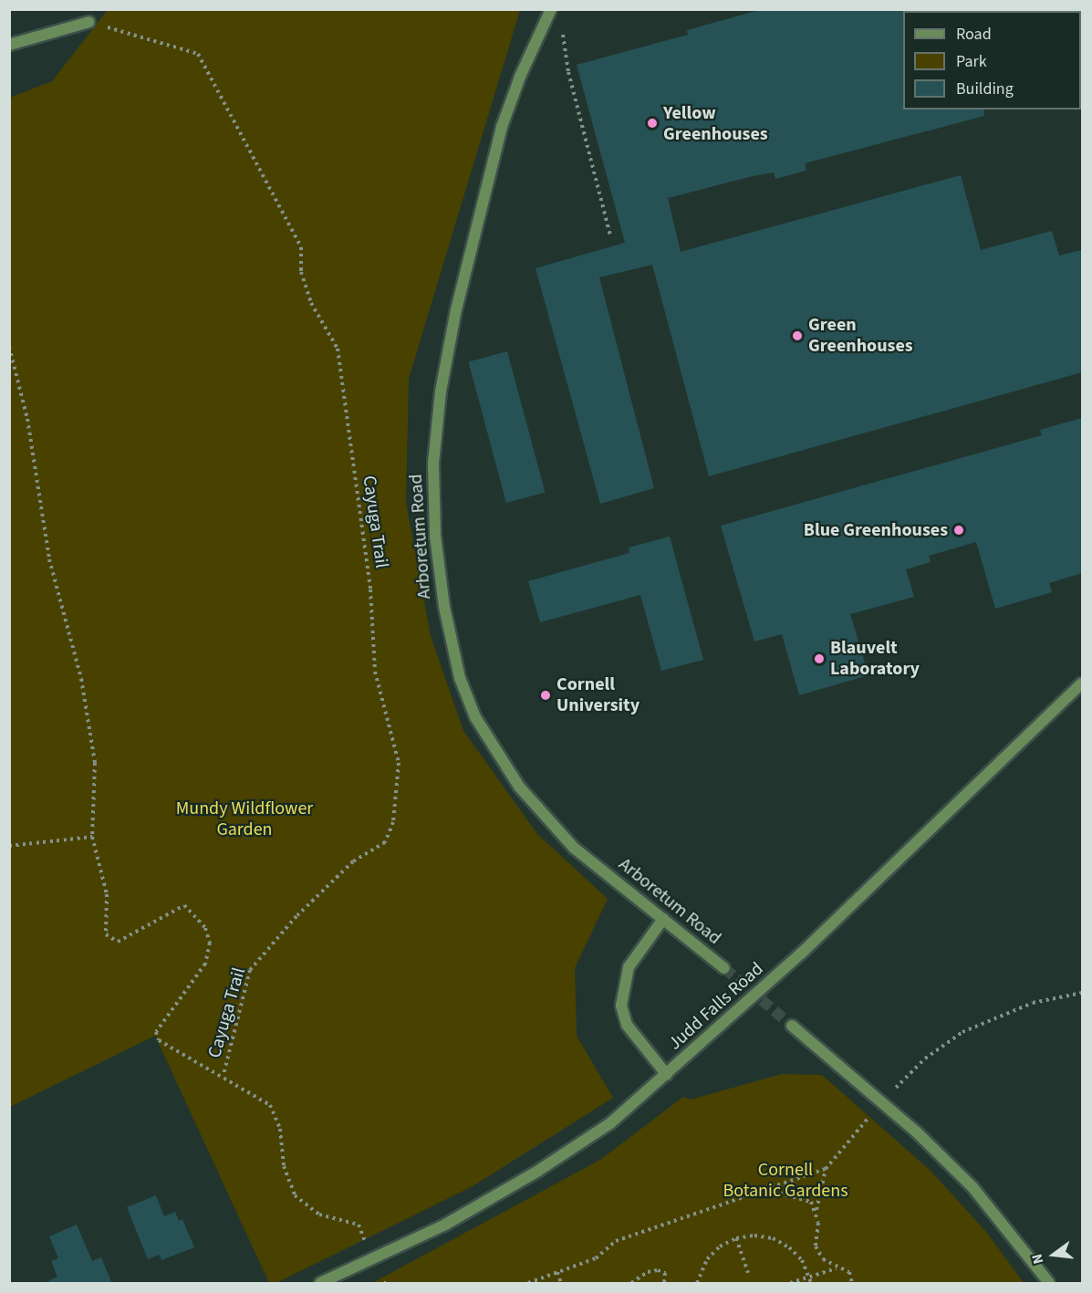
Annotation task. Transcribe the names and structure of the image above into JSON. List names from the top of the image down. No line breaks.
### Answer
{"streets":{"street":["Arboretum Road","Judd Falls Road"],"path":["Cayuga Trail"]},"parks":["Mundy Wildflower Garden","Cornell Botanic Gardens"],"places":["Yellow Greenhouses","Green Greenhouses","Blue Greenhouses","Blauvelt Laboratory","Cornell University"],"legend":["Road","Park","Building"],"north":"left"}
